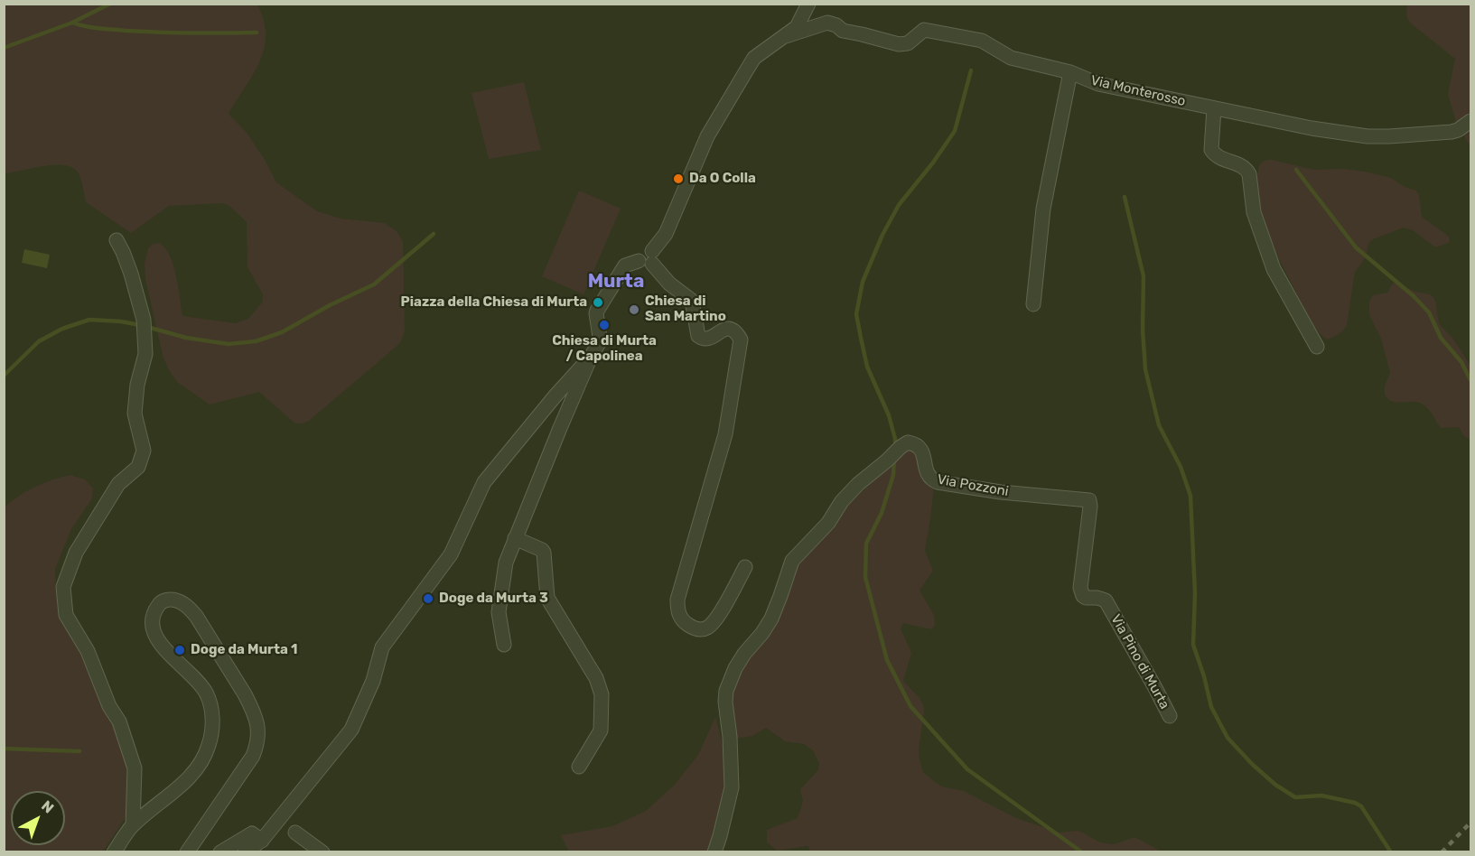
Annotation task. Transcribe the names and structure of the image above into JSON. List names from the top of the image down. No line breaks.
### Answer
{"streets":{"street":["Via Monterosso","Via Pozzoni","Via Pino di Murta"]},"crossings":[["Via Pozzoni","Via Pino di Murta"]],"districts":["Murta"],"places":["Da O Colla","Piazza della Chiesa di Murta","Chiesa di San Martino","Chiesa di Murta / Capolinea","Doge da Murta 3","Doge da Murta 1"],"north":"top right"}
